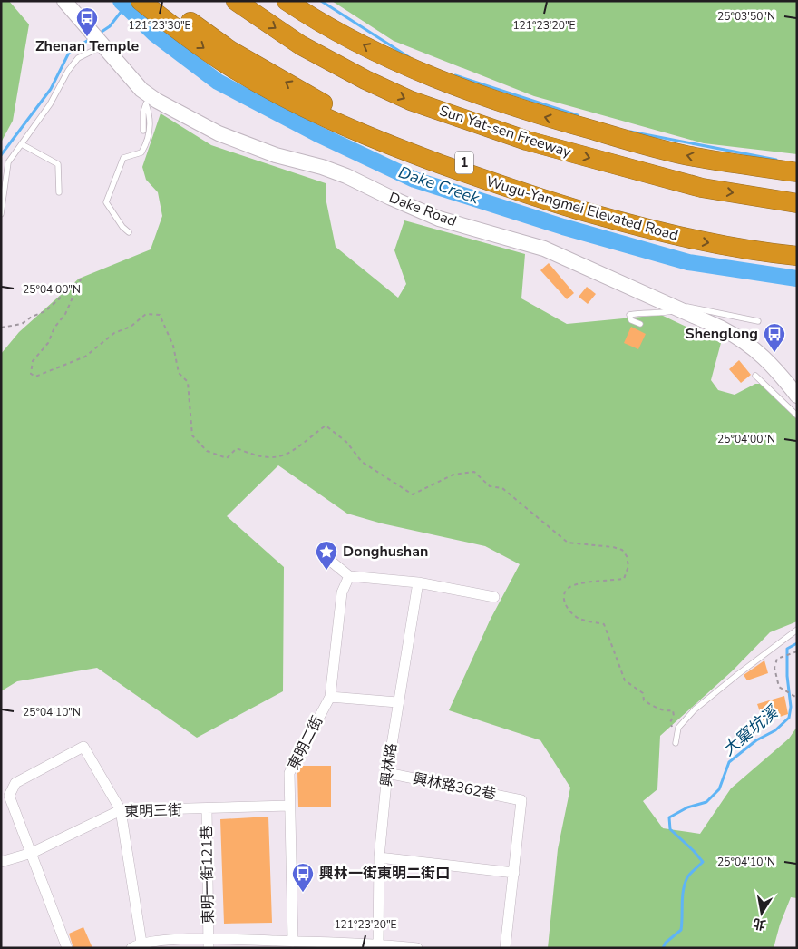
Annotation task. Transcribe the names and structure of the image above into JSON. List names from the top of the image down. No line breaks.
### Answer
{"streets":{"highway":["Sun Yat-sen Freeway","1","Wugu-Yangmei Elevated Road"],"street":["Dake Road","東明二街","興林路","興林路362巷","東明三街","東明一街121巷"]},"crossings":[["東明二街","東明三街"],["興林路","興林路362巷"],["東明三街","東明一街121巷"]],"water":["Dake Creek","大窠坑溪"],"places":{"bus stop":["Zhenan Temple","Shenglong","興林一街東明二街口"],"place":["Donghushan"]},"north":"bottom","coordinates":["25°03'50\"N","121°23'20\"E","121°23'30\"E","25°04'00\"N","25°04'10\"N"]}
